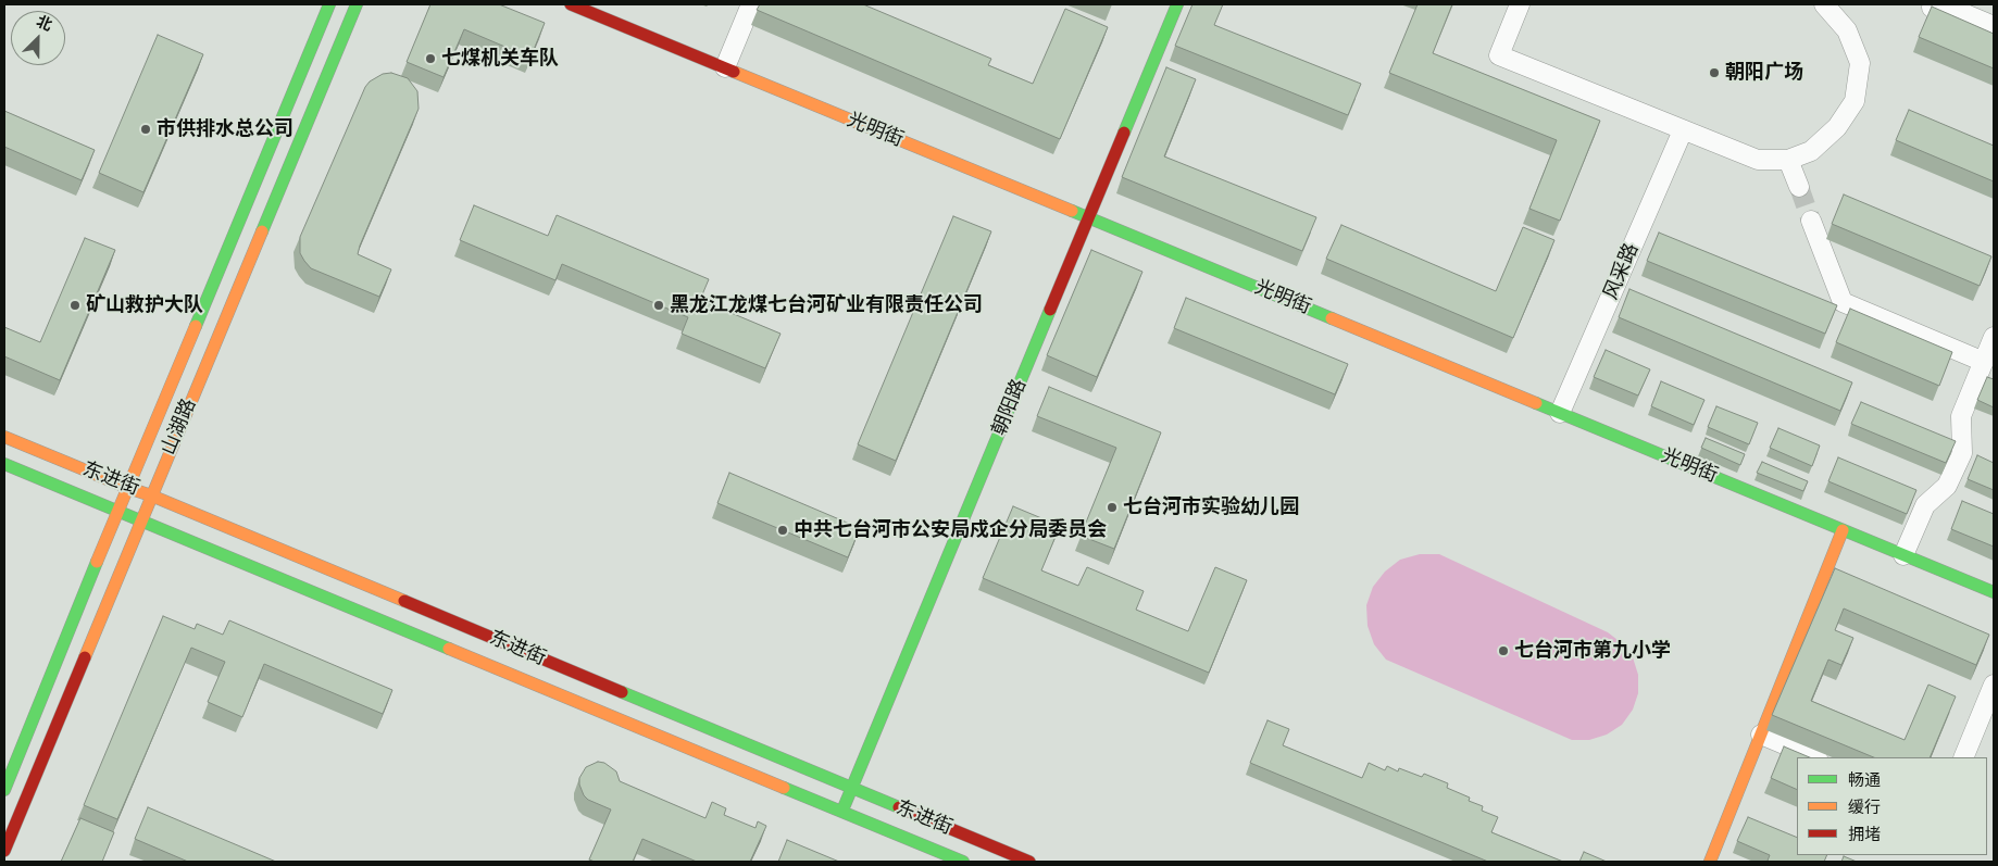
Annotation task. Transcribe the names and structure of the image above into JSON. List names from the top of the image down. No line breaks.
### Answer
{"streets":{"main road":["光明街","朝阳路","山湖路","东进街"],"street":["风采路"]},"crossings":[["光明街","风采路"],["光明街","朝阳路"],["朝阳路","东进街"],["山湖路","东进街"]],"places":["七煤机关车队","朝阳广场","市供排水总公司","矿山救护大队","黑龙江龙煤七台河矿业有限责任公司","七台河市实验幼儿园","中共七台河市公安局戍企分局委员会","七台河市第九小学"],"legend":["畅通","缓行","拥堵"],"north":"top right"}
